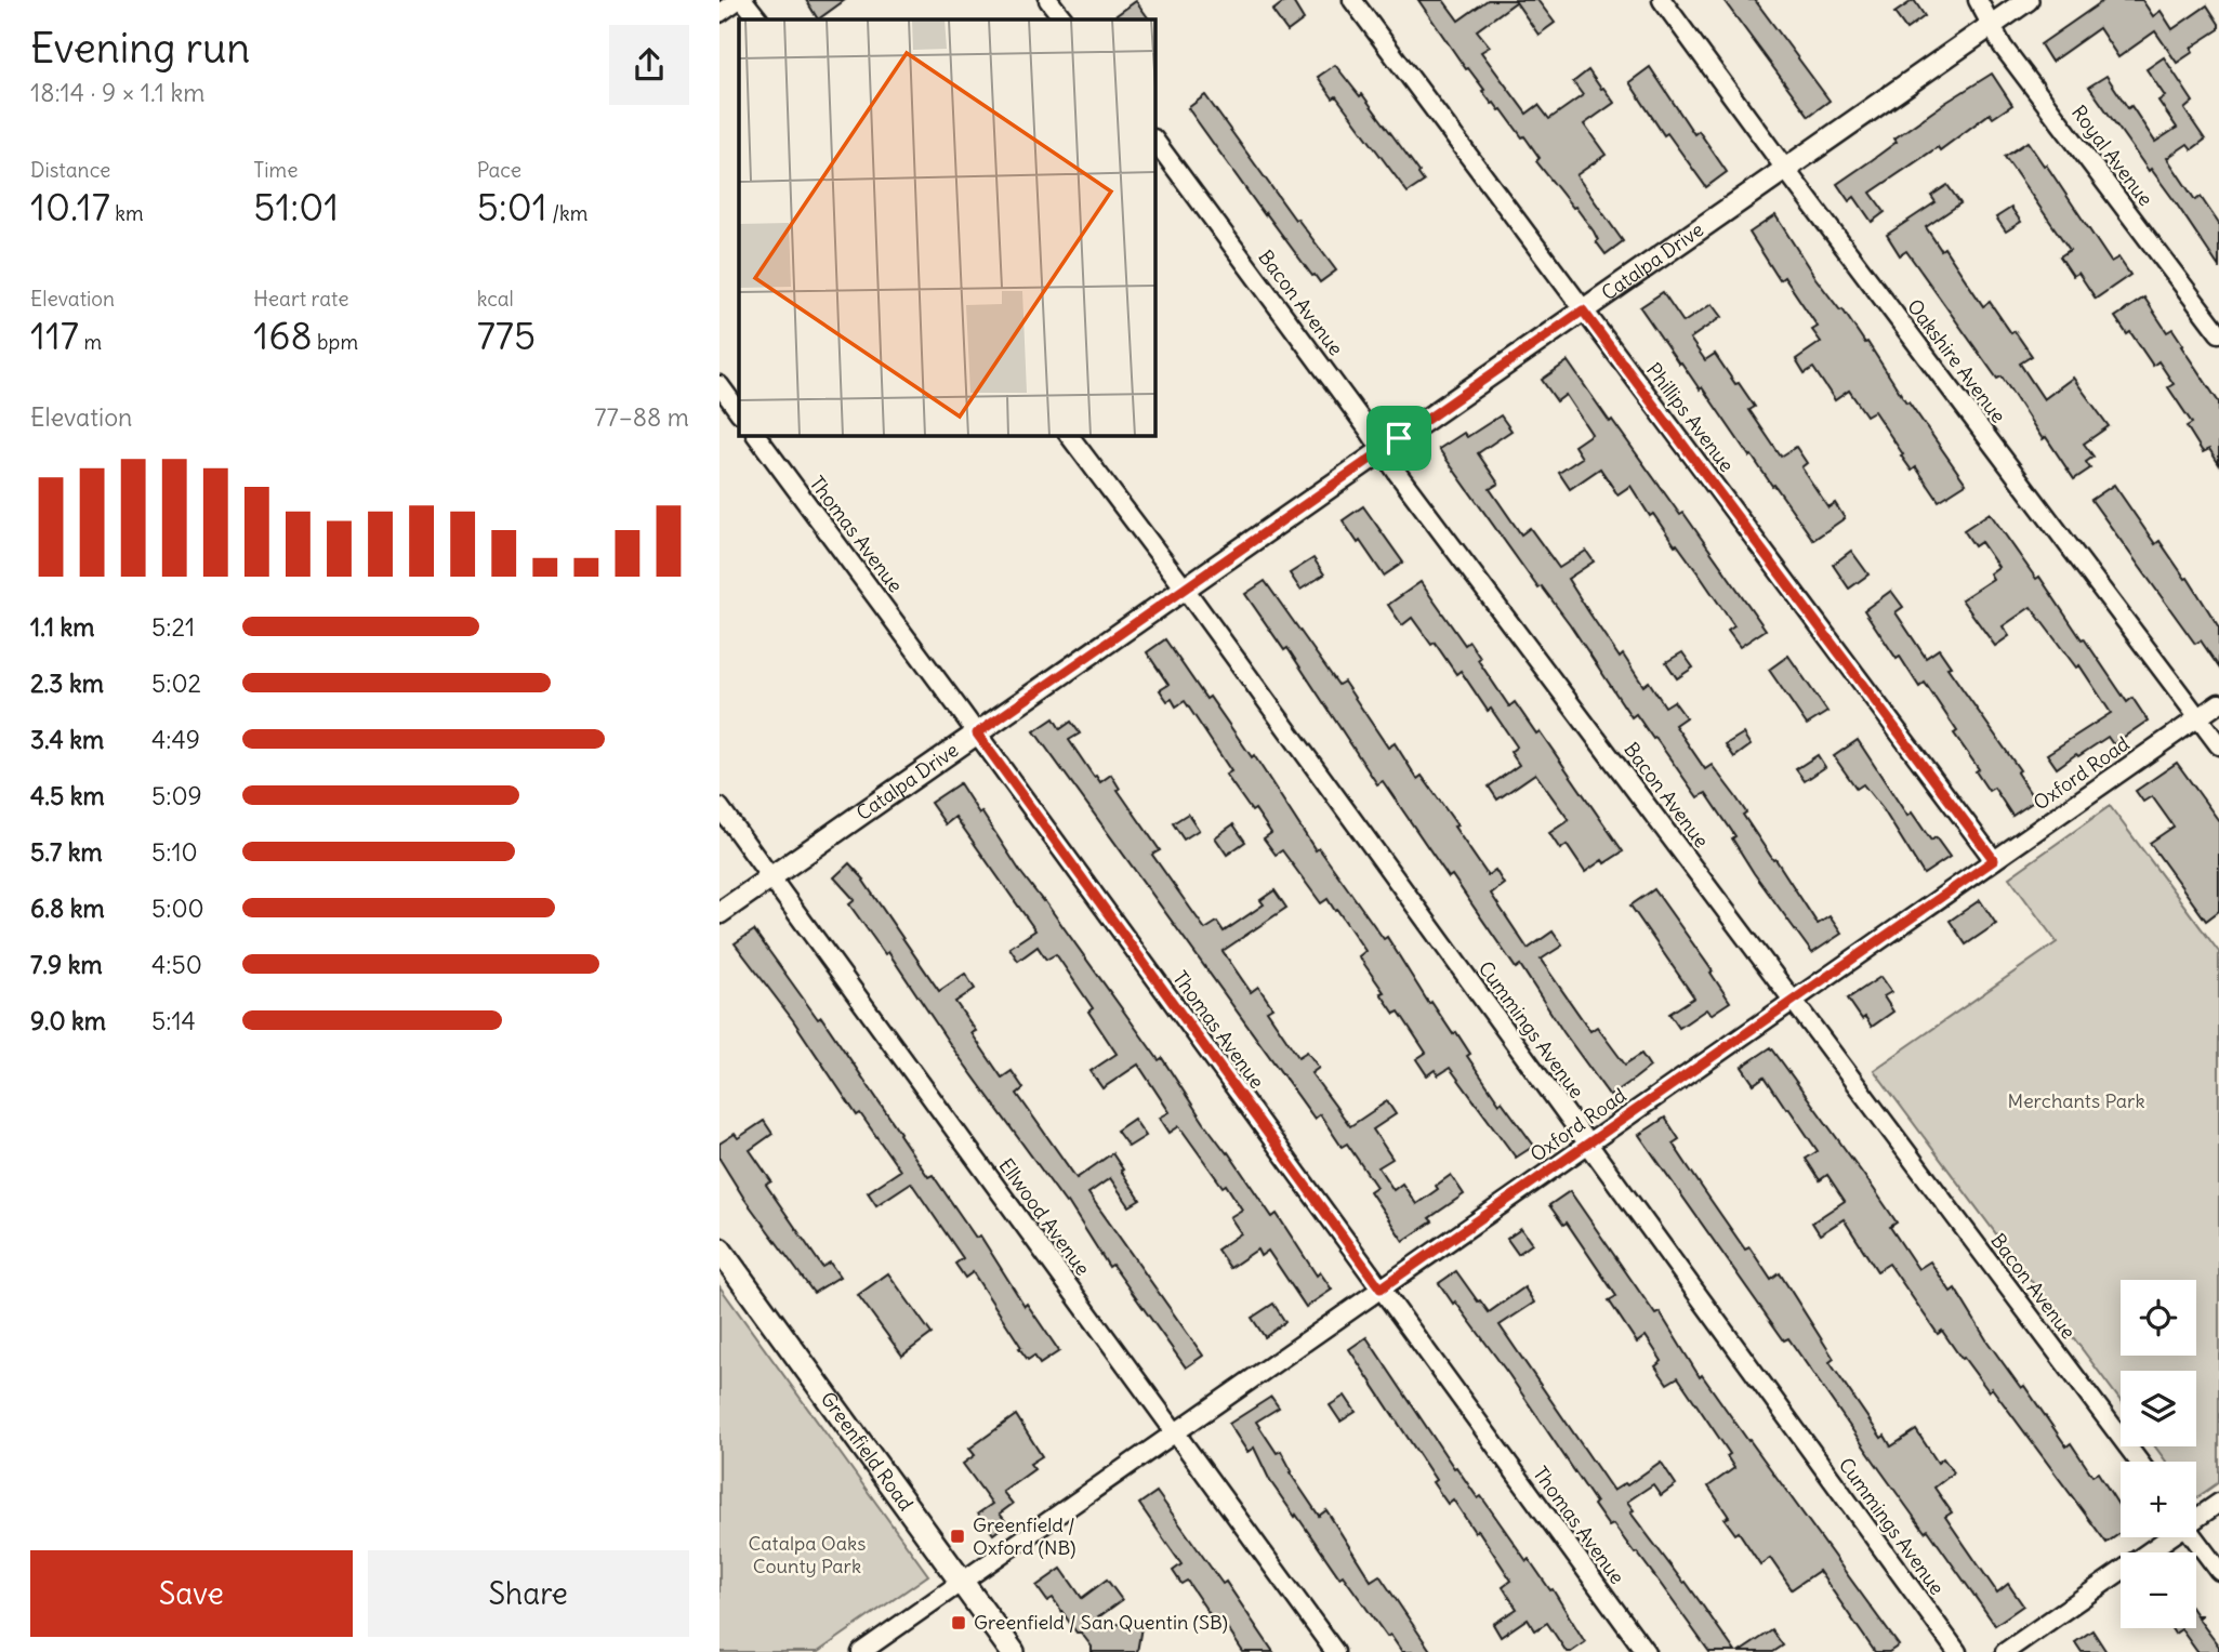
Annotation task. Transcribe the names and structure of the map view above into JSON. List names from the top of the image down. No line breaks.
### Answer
{"streets":{"main road":["Greenfield Road"],"street":["Royal Avenue","Catalpa Drive","Bacon Avenue","Oakshire Avenue","Phillips Avenue","Thomas Avenue","Oxford Road","Cummings Avenue","Ellwood Avenue"]},"crossings":[["Royal Avenue","Catalpa Drive"],["Catalpa Drive","Bacon Avenue"],["Catalpa Drive","Oakshire Avenue"],["Catalpa Drive","Phillips Avenue"],["Catalpa Drive","Thomas Avenue"],["Catalpa Drive","Cummings Avenue"],["Catalpa Drive","Ellwood Avenue"],["Bacon Avenue","Oxford Road"],["Oakshire Avenue","Oxford Road"],["Phillips Avenue","Oxford Road"],["Thomas Avenue","Oxford Road"],["Oxford Road","Cummings Avenue"],["Oxford Road","Ellwood Avenue"],["Oxford Road","Greenfield Road"]],"parks":["Merchants Park","Catalpa Oaks County Park"],"places":{"transit":["Greenfield / Oxford (NB)","Greenfield / San Quentin (SB)"]},"page":{"heading":["Evening run","18:14 · 9 × 1.1 km"],"stats":[["Distance","10.17 km"],["Time","51:01"],["Pace","5:01 /km"],["Elevation","117 m"],["Heart rate","168 bpm"],["kcal","775"]],"chart":["Elevation","77–88 m"],"list":[{"name":"1.1 km","note":"5:21"},{"name":"2.3 km","note":"5:02"},{"name":"3.4 km","note":"4:49"},{"name":"4.5 km","note":"5:09"},{"name":"5.7 km","note":"5:10"},{"name":"6.8 km","note":"5:00"},{"name":"7.9 km","note":"4:50"},{"name":"9.0 km","note":"5:14"}],"map_buttons":["+","−"],"buttons":["Save","Share"]}}
